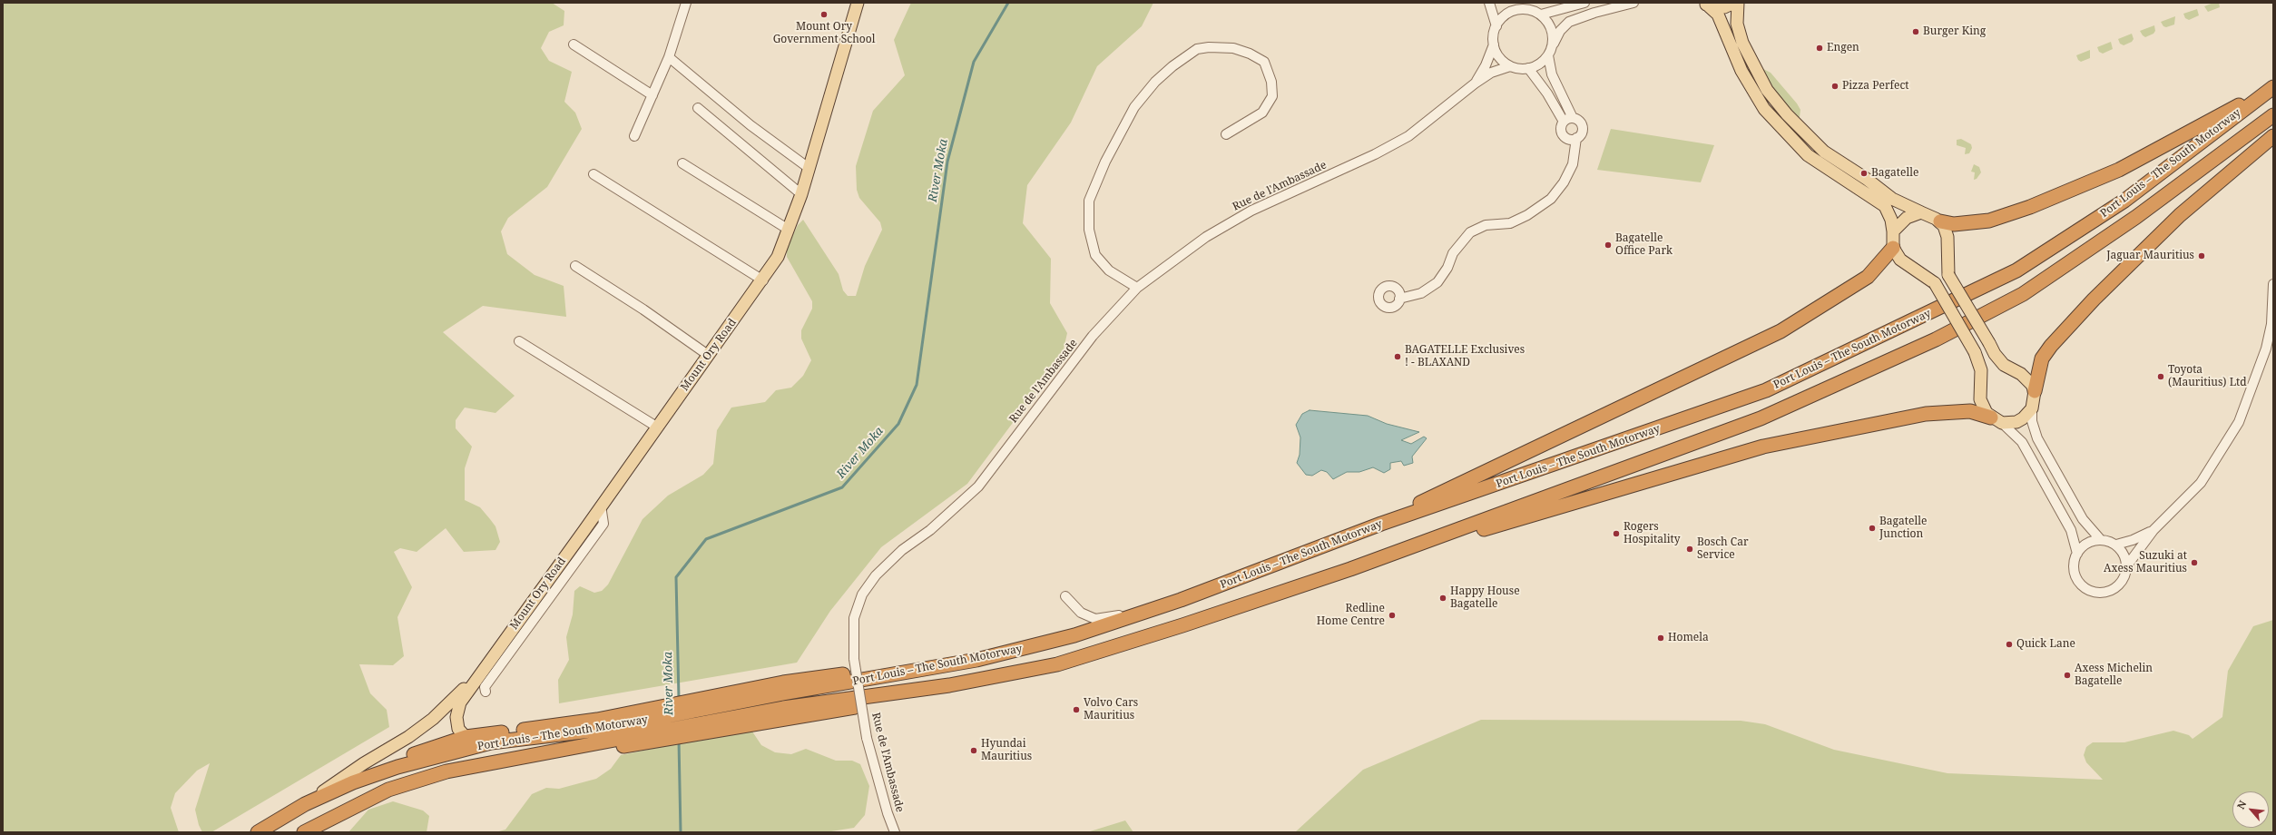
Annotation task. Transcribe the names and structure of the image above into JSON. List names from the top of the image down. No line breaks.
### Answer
{"streets":{"highway":["Port Louis – The South Motorway"],"main road":["Mount Ory Road"],"street":["Rue de l'Ambassade"]},"crossings":[["Port Louis – The South Motorway","Mount Ory Road"]],"water":["River Moka"],"places":["Mount Ory Government School","Burger King","Engen","Pizza Perfect","Bagatelle","Bagatelle Office Park","Jaguar Mauritius","BAGATELLE Exclusives ! - BLAXAND","Toyota (Mauritius) Ltd","Bagatelle Junction","Rogers Hospitality","Bosch Car Service","Suzuki at Axess Mauritius","Happy House Bagatelle","Redline Home Centre","Homela","Quick Lane","Axess Michelin Bagatelle","Volvo Cars Mauritius","Hyundai Mauritius"],"north":"top left"}
